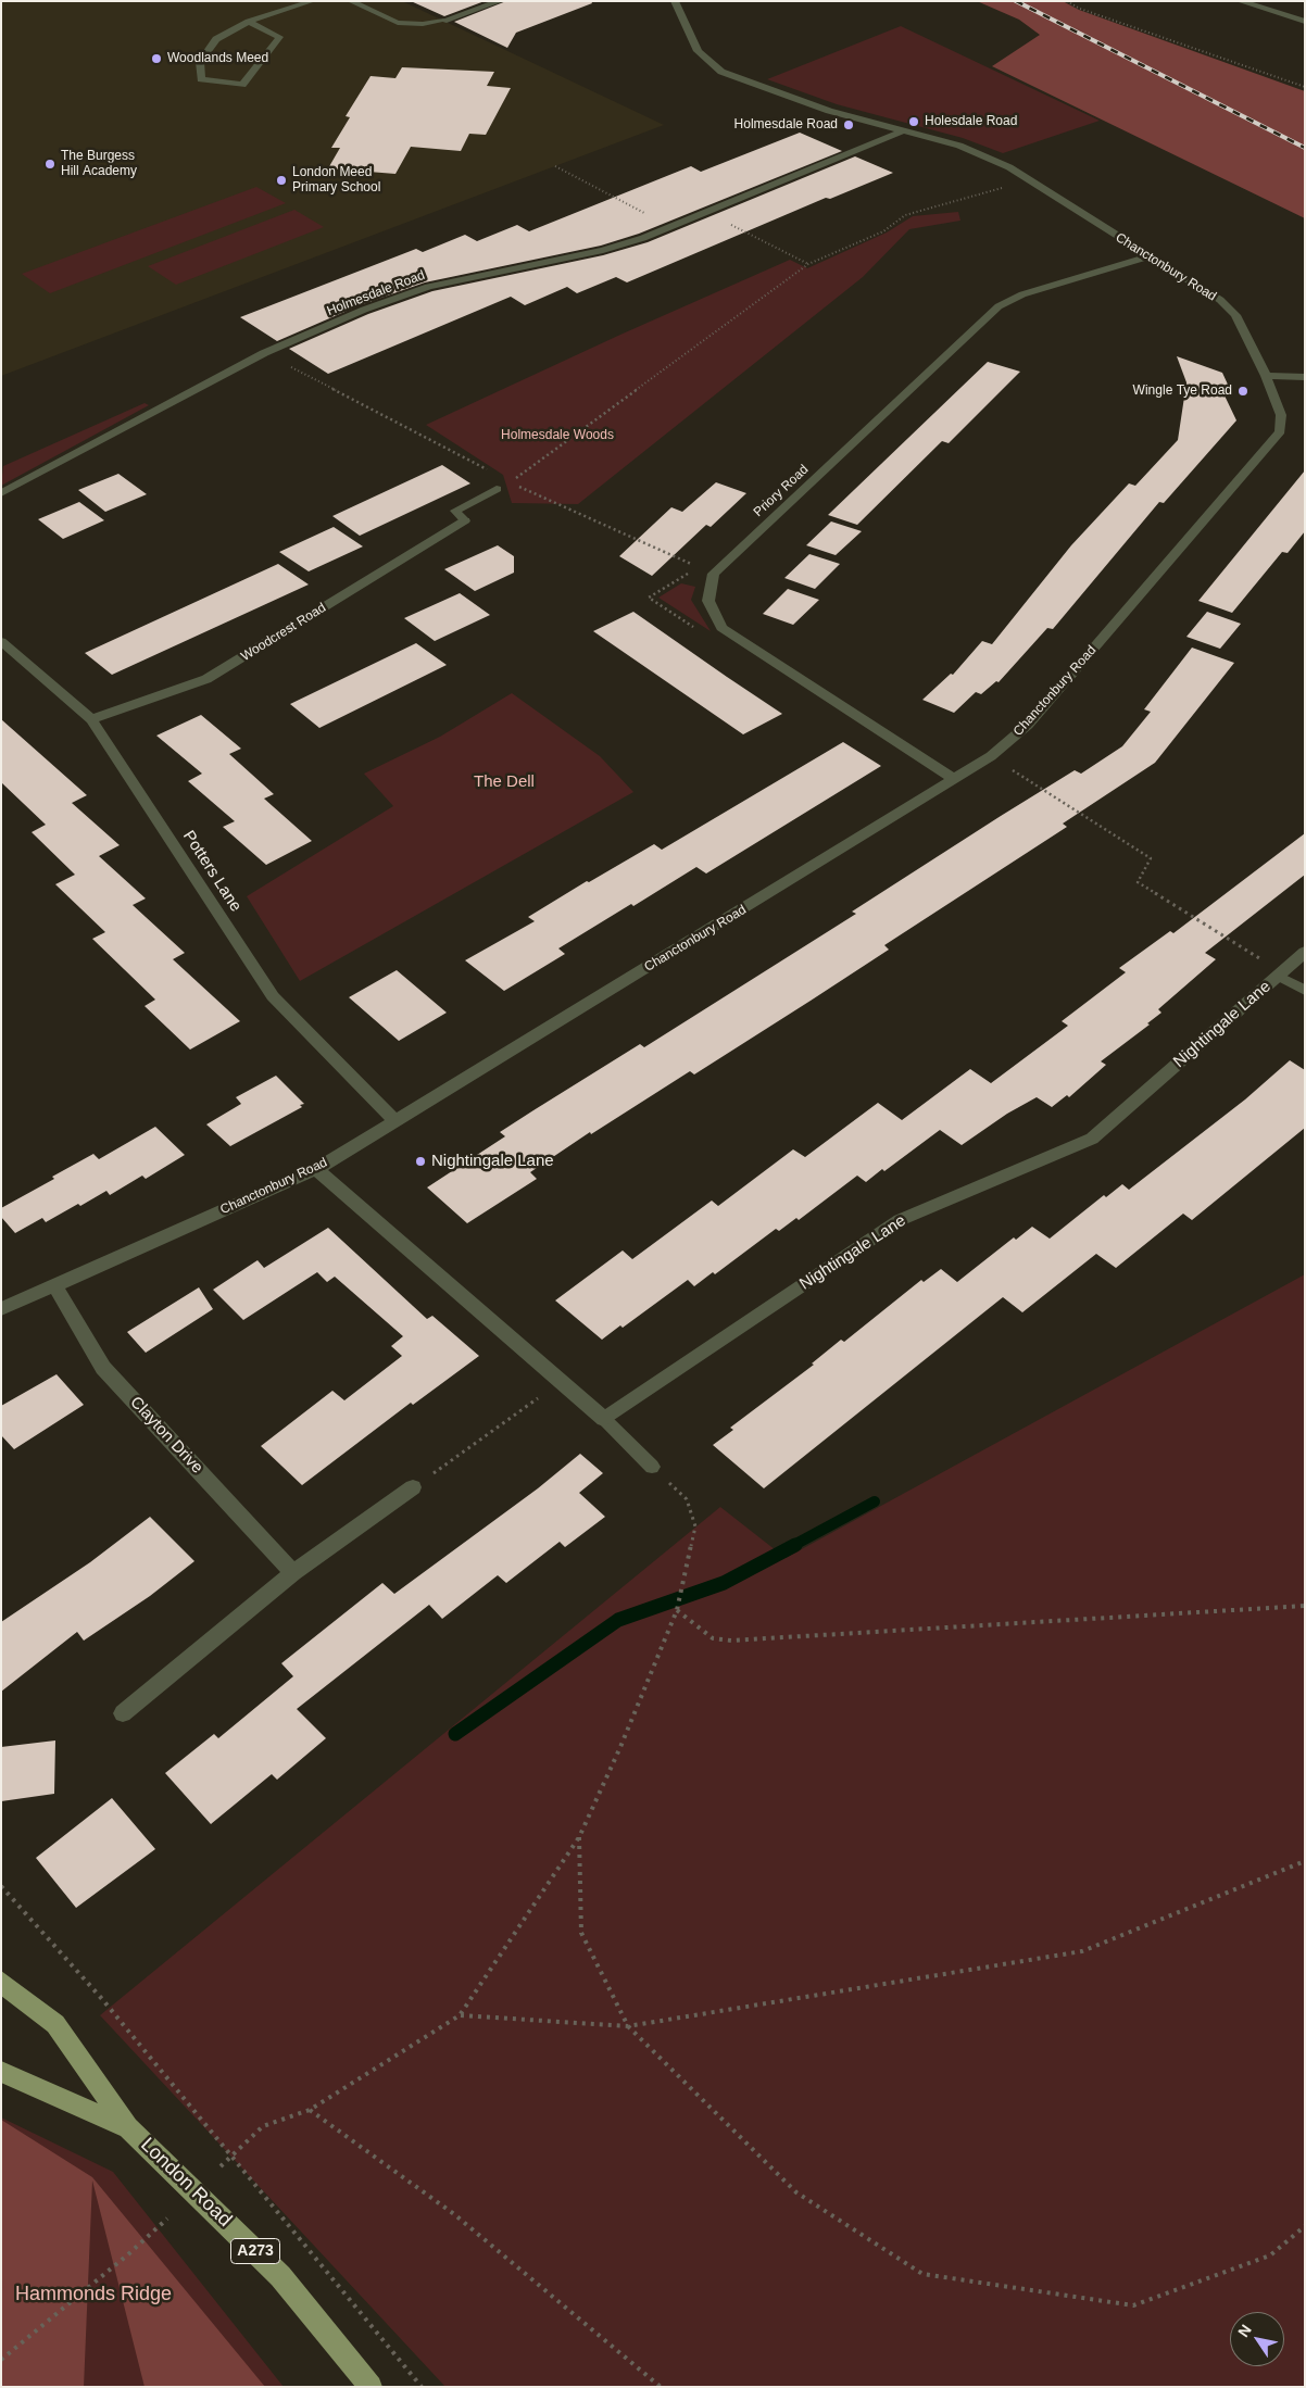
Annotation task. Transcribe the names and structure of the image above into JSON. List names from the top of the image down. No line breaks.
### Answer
{"streets":{"main road":["London Road","A273"],"street":["Chanctonbury Road","Holmesdale Road","Priory Road","Woodcrest Road","Potters Lane","Nightingale Lane","Clayton Drive"]},"crossings":[["Chanctonbury Road","Holmesdale Road"],["Chanctonbury Road","Priory Road"],["Chanctonbury Road","Potters Lane"],["Chanctonbury Road","Clayton Drive"],["Woodcrest Road","Potters Lane"]],"parks":["Holmesdale Woods","The Dell","Hammonds Ridge"],"places":["Woodlands Meed","Holesdale Road","Holmesdale Road","The Burgess Hill Academy","London Meed Primary School","Wingle Tye Road","Nightingale Lane"],"north":"top left"}
